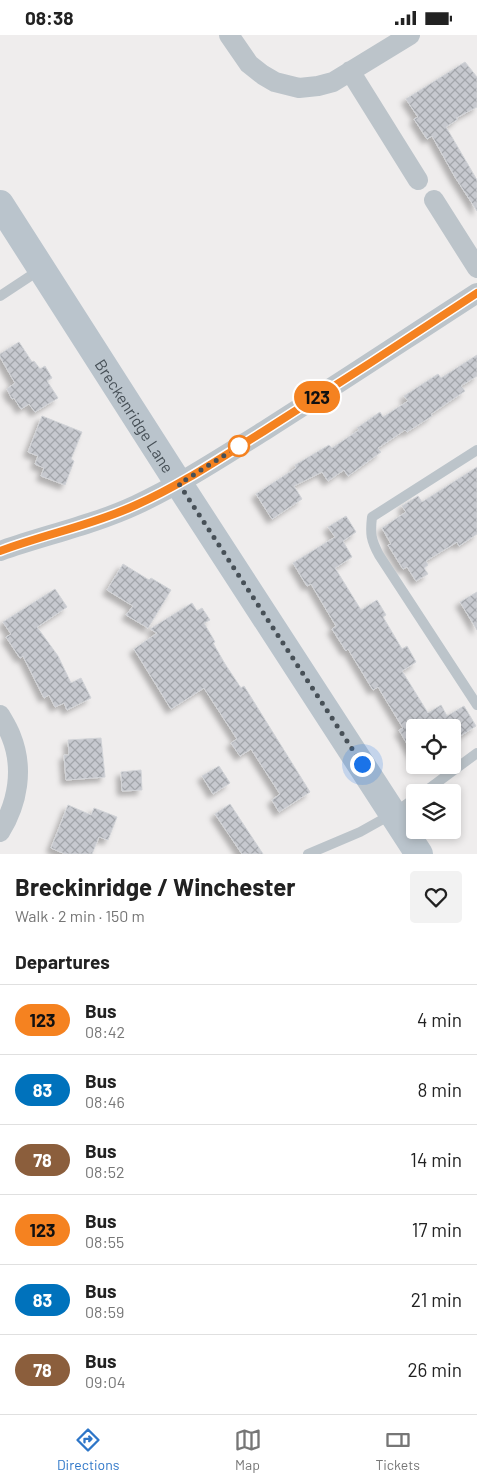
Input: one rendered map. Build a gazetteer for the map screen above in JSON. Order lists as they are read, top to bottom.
{
  "streets": {
    "main road": ["Breckenridge Lane"]
  },
  "lines": ["bus line 123"],
  "page": {
    "status": "08:38",
    "on_map": "123",
    "heading": [
      ["Breckinridge / Winchester", "Walk · 2 min · 150 m"],
      "Departures"
    ],
    "list": [
      {
        "mark": "123",
        "name": "Bus",
        "note": "08:42",
        "value": "4 min"
      },
      {
        "mark": "83",
        "name": "Bus",
        "note": "08:46",
        "value": "8 min"
      },
      {
        "mark": "78",
        "name": "Bus",
        "note": "08:52",
        "value": "14 min"
      },
      {
        "mark": "123",
        "name": "Bus",
        "note": "08:55",
        "value": "17 min"
      },
      {
        "mark": "83",
        "name": "Bus",
        "note": "08:59",
        "value": "21 min"
      },
      {
        "mark": "78",
        "name": "Bus",
        "note": "09:04",
        "value": "26 min"
      }
    ],
    "tabs": ["Directions", "Map", "Tickets"]
  }
}
